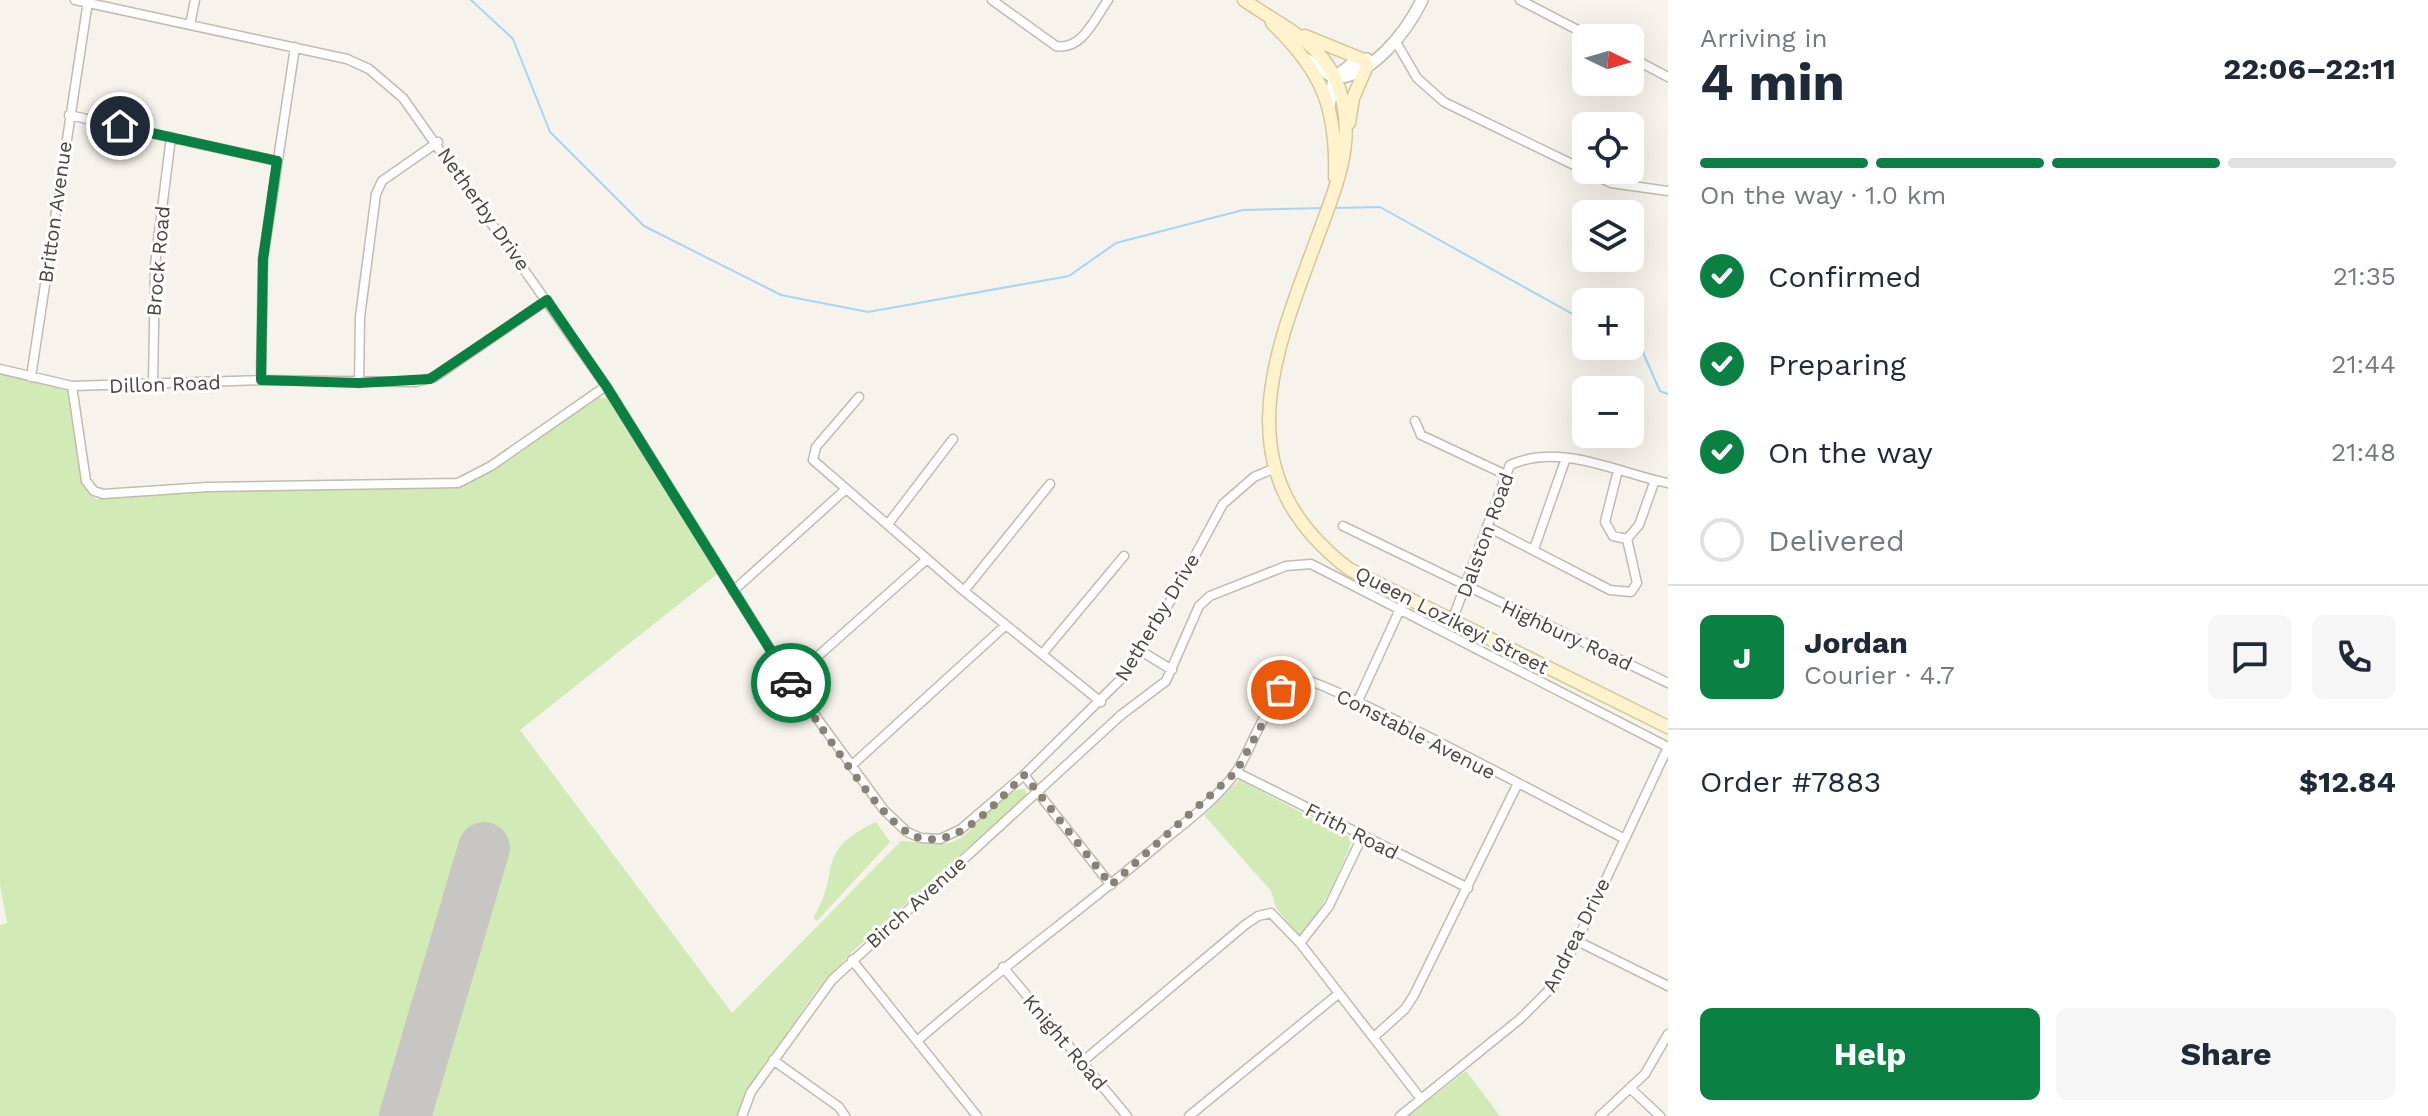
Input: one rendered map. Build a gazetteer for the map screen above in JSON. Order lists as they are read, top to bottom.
{
  "streets": {
    "main road": ["Queen Lozikeyi Street"],
    "street": [
      "Netherby Drive",
      "Britton Avenue",
      "Brock Road",
      "Dillon Road",
      "Dalston Road",
      "Highbury Road",
      "Constable Avenue",
      "Frith Road",
      "Birch Avenue",
      "Andrea Drive",
      "Knight Road"
    ]
  },
  "crossings": [
    ["Netherby Drive", "Britton Avenue"],
    ["Netherby Drive", "Dillon Road"],
    ["Netherby Drive", "Queen Lozikeyi Street"],
    ["Britton Avenue", "Dillon Road"],
    ["Brock Road", "Dillon Road"],
    ["Dalston Road", "Queen Lozikeyi Street"],
    ["Dalston Road", "Highbury Road"],
    ["Constable Avenue", "Frith Road"],
    ["Constable Avenue", "Andrea Drive"],
    ["Constable Avenue", "Knight Road"]
  ],
  "north": "right",
  "page": {
    "heading": ["4 min", "Arriving in", "22:06–22:11"],
    "panel": [
      "Jordan",
      "Courier · 4.7",
      "Order #7883",
      "$12.84"
    ],
    "map_buttons": ["+", "−"],
    "bar": "On the way · 1.0 km",
    "list": [
      ["Confirmed", "21:35"],
      ["Preparing", "21:44"],
      ["On the way", "21:48"],
      "Delivered"
    ],
    "round": "J",
    "buttons": ["Help", "Share"]
  }
}
